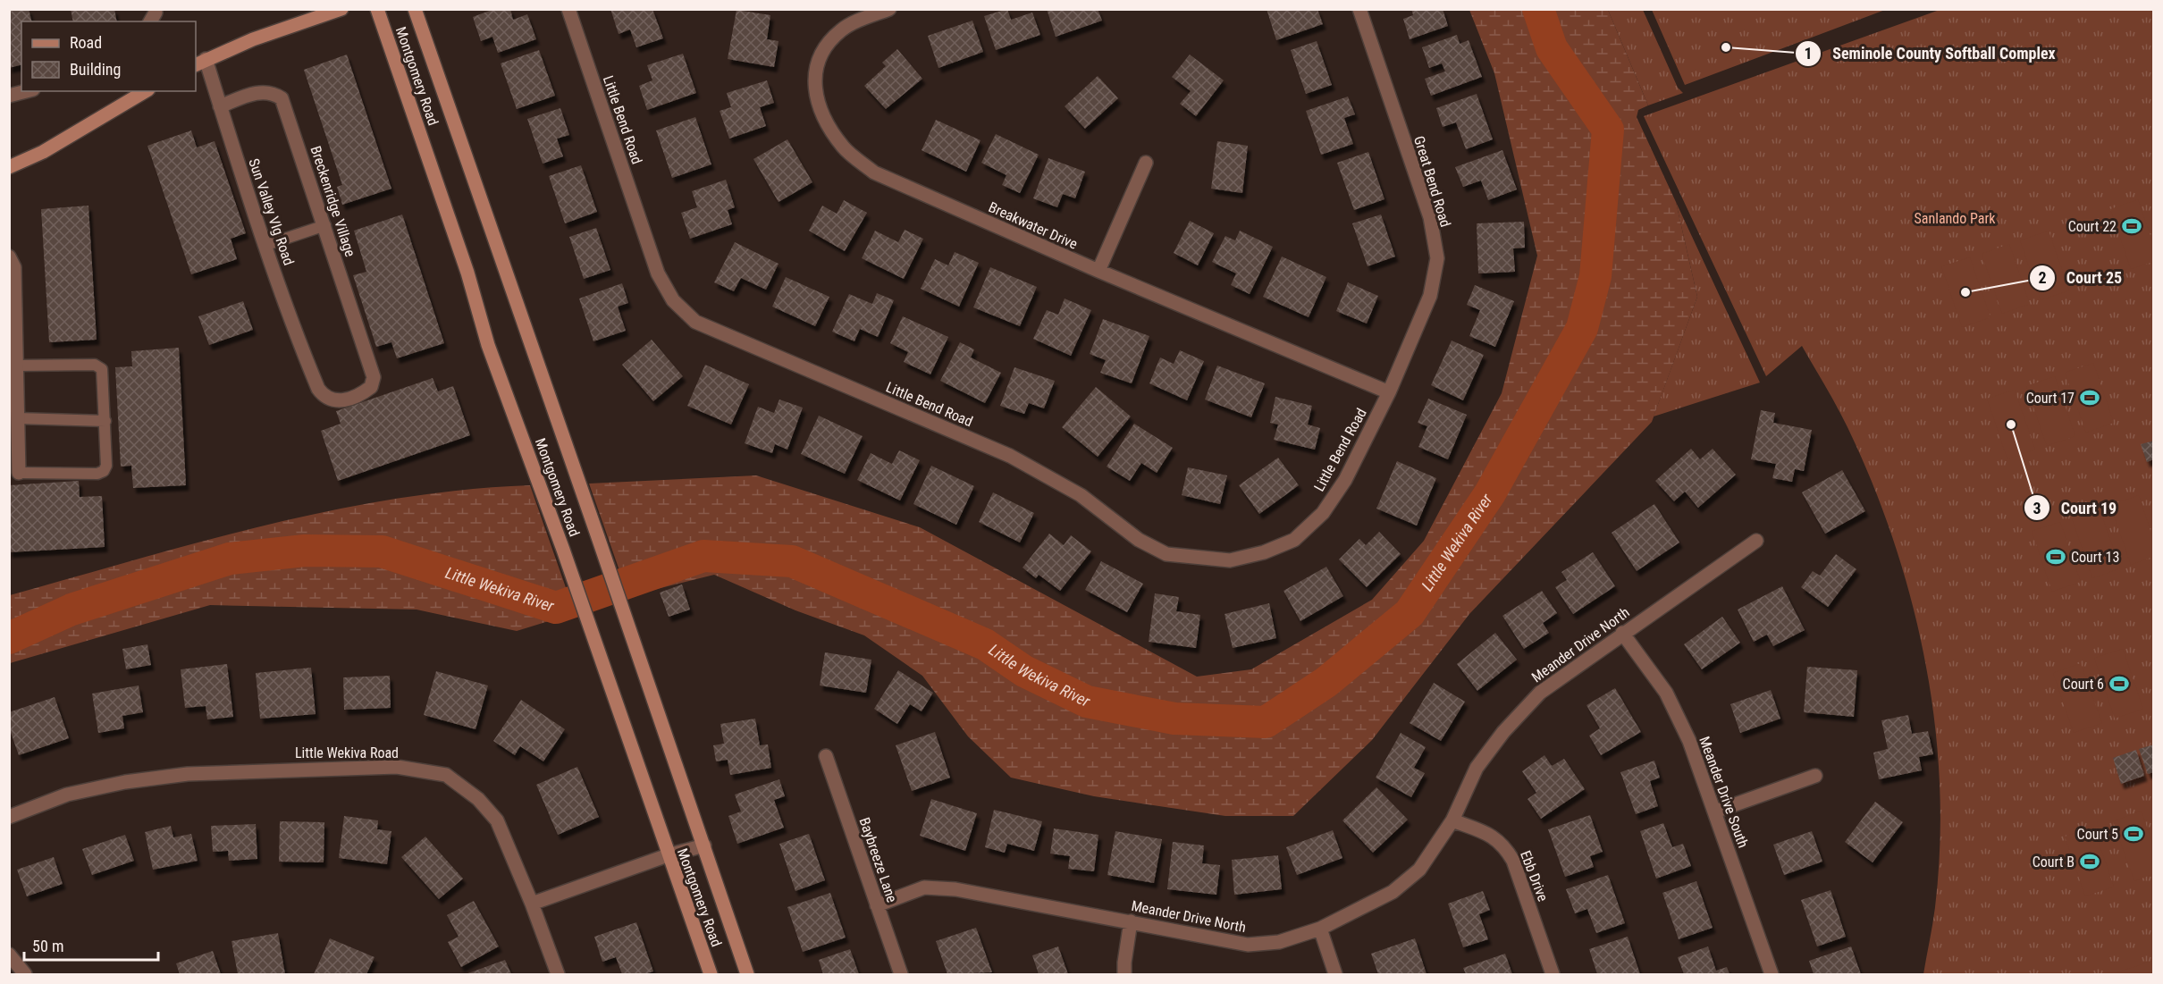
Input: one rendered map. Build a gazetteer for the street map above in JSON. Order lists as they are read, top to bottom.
{
  "streets": {
    "main road": ["Montgomery Road"],
    "street": [
      "Little Bend Road",
      "Great Bend Road",
      "Breckenridge Village",
      "Sun Valley Vlg Road",
      "Breakwater Drive",
      "Meander Drive North",
      "Little Wekiva Road",
      "Meander Drive South",
      "Baybreeze Lane",
      "Ebb Drive"
    ]
  },
  "crossings": [
    ["Little Bend Road", "Great Bend Road"],
    ["Little Bend Road", "Breakwater Drive"],
    ["Great Bend Road", "Breakwater Drive"],
    ["Breckenridge Village", "Sun Valley Vlg Road"],
    ["Meander Drive North", "Meander Drive South"],
    ["Meander Drive North", "Baybreeze Lane"],
    ["Meander Drive North", "Ebb Drive"]
  ],
  "water": ["Little Wekiva River"],
  "parks": ["Sanlando Park"],
  "places": {
    "other": ["Seminole County Softball Complex", "Court 25", "Court 19"],
    "sports": [
      "Court 22",
      "Court 17",
      "Court 13",
      "Court 6",
      "Court 5",
      "Court B"
    ]
  },
  "legend": ["Road", "Building"],
  "scale_bar": "50 m"
}
